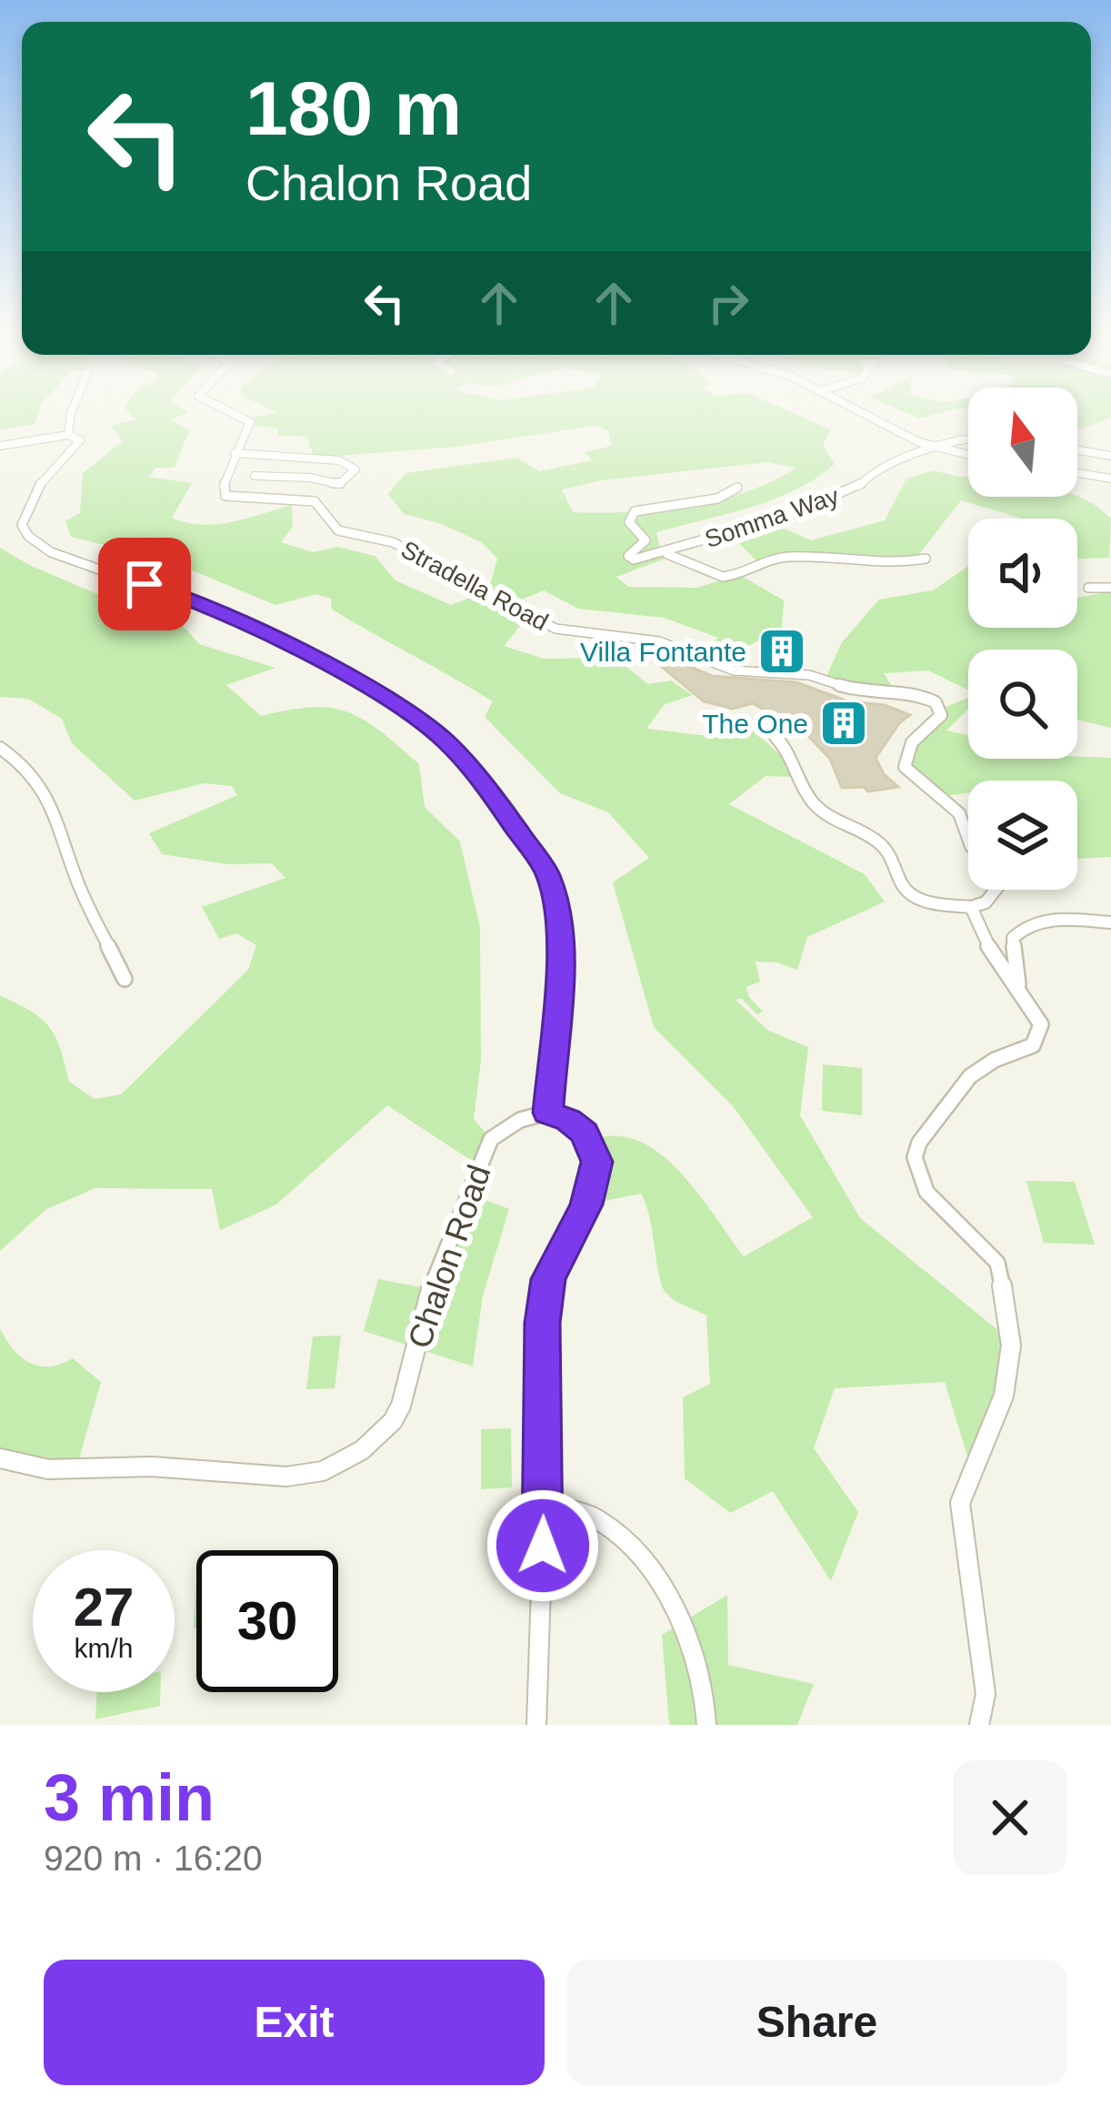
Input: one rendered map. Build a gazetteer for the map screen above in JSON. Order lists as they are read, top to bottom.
{
  "streets": {
    "street": ["Somma Way", "Stradella Road", "Chalon Road"]
  },
  "places": {
    "building": ["Villa Fontante", "The One"]
  },
  "north": "top",
  "page": {
    "turn": ["180 m", "Chalon Road"],
    "speed": "27 km/h",
    "limit": "30",
    "heading": ["3 min", "920 m · 16:20"],
    "buttons": ["Exit", "Share"]
  }
}
